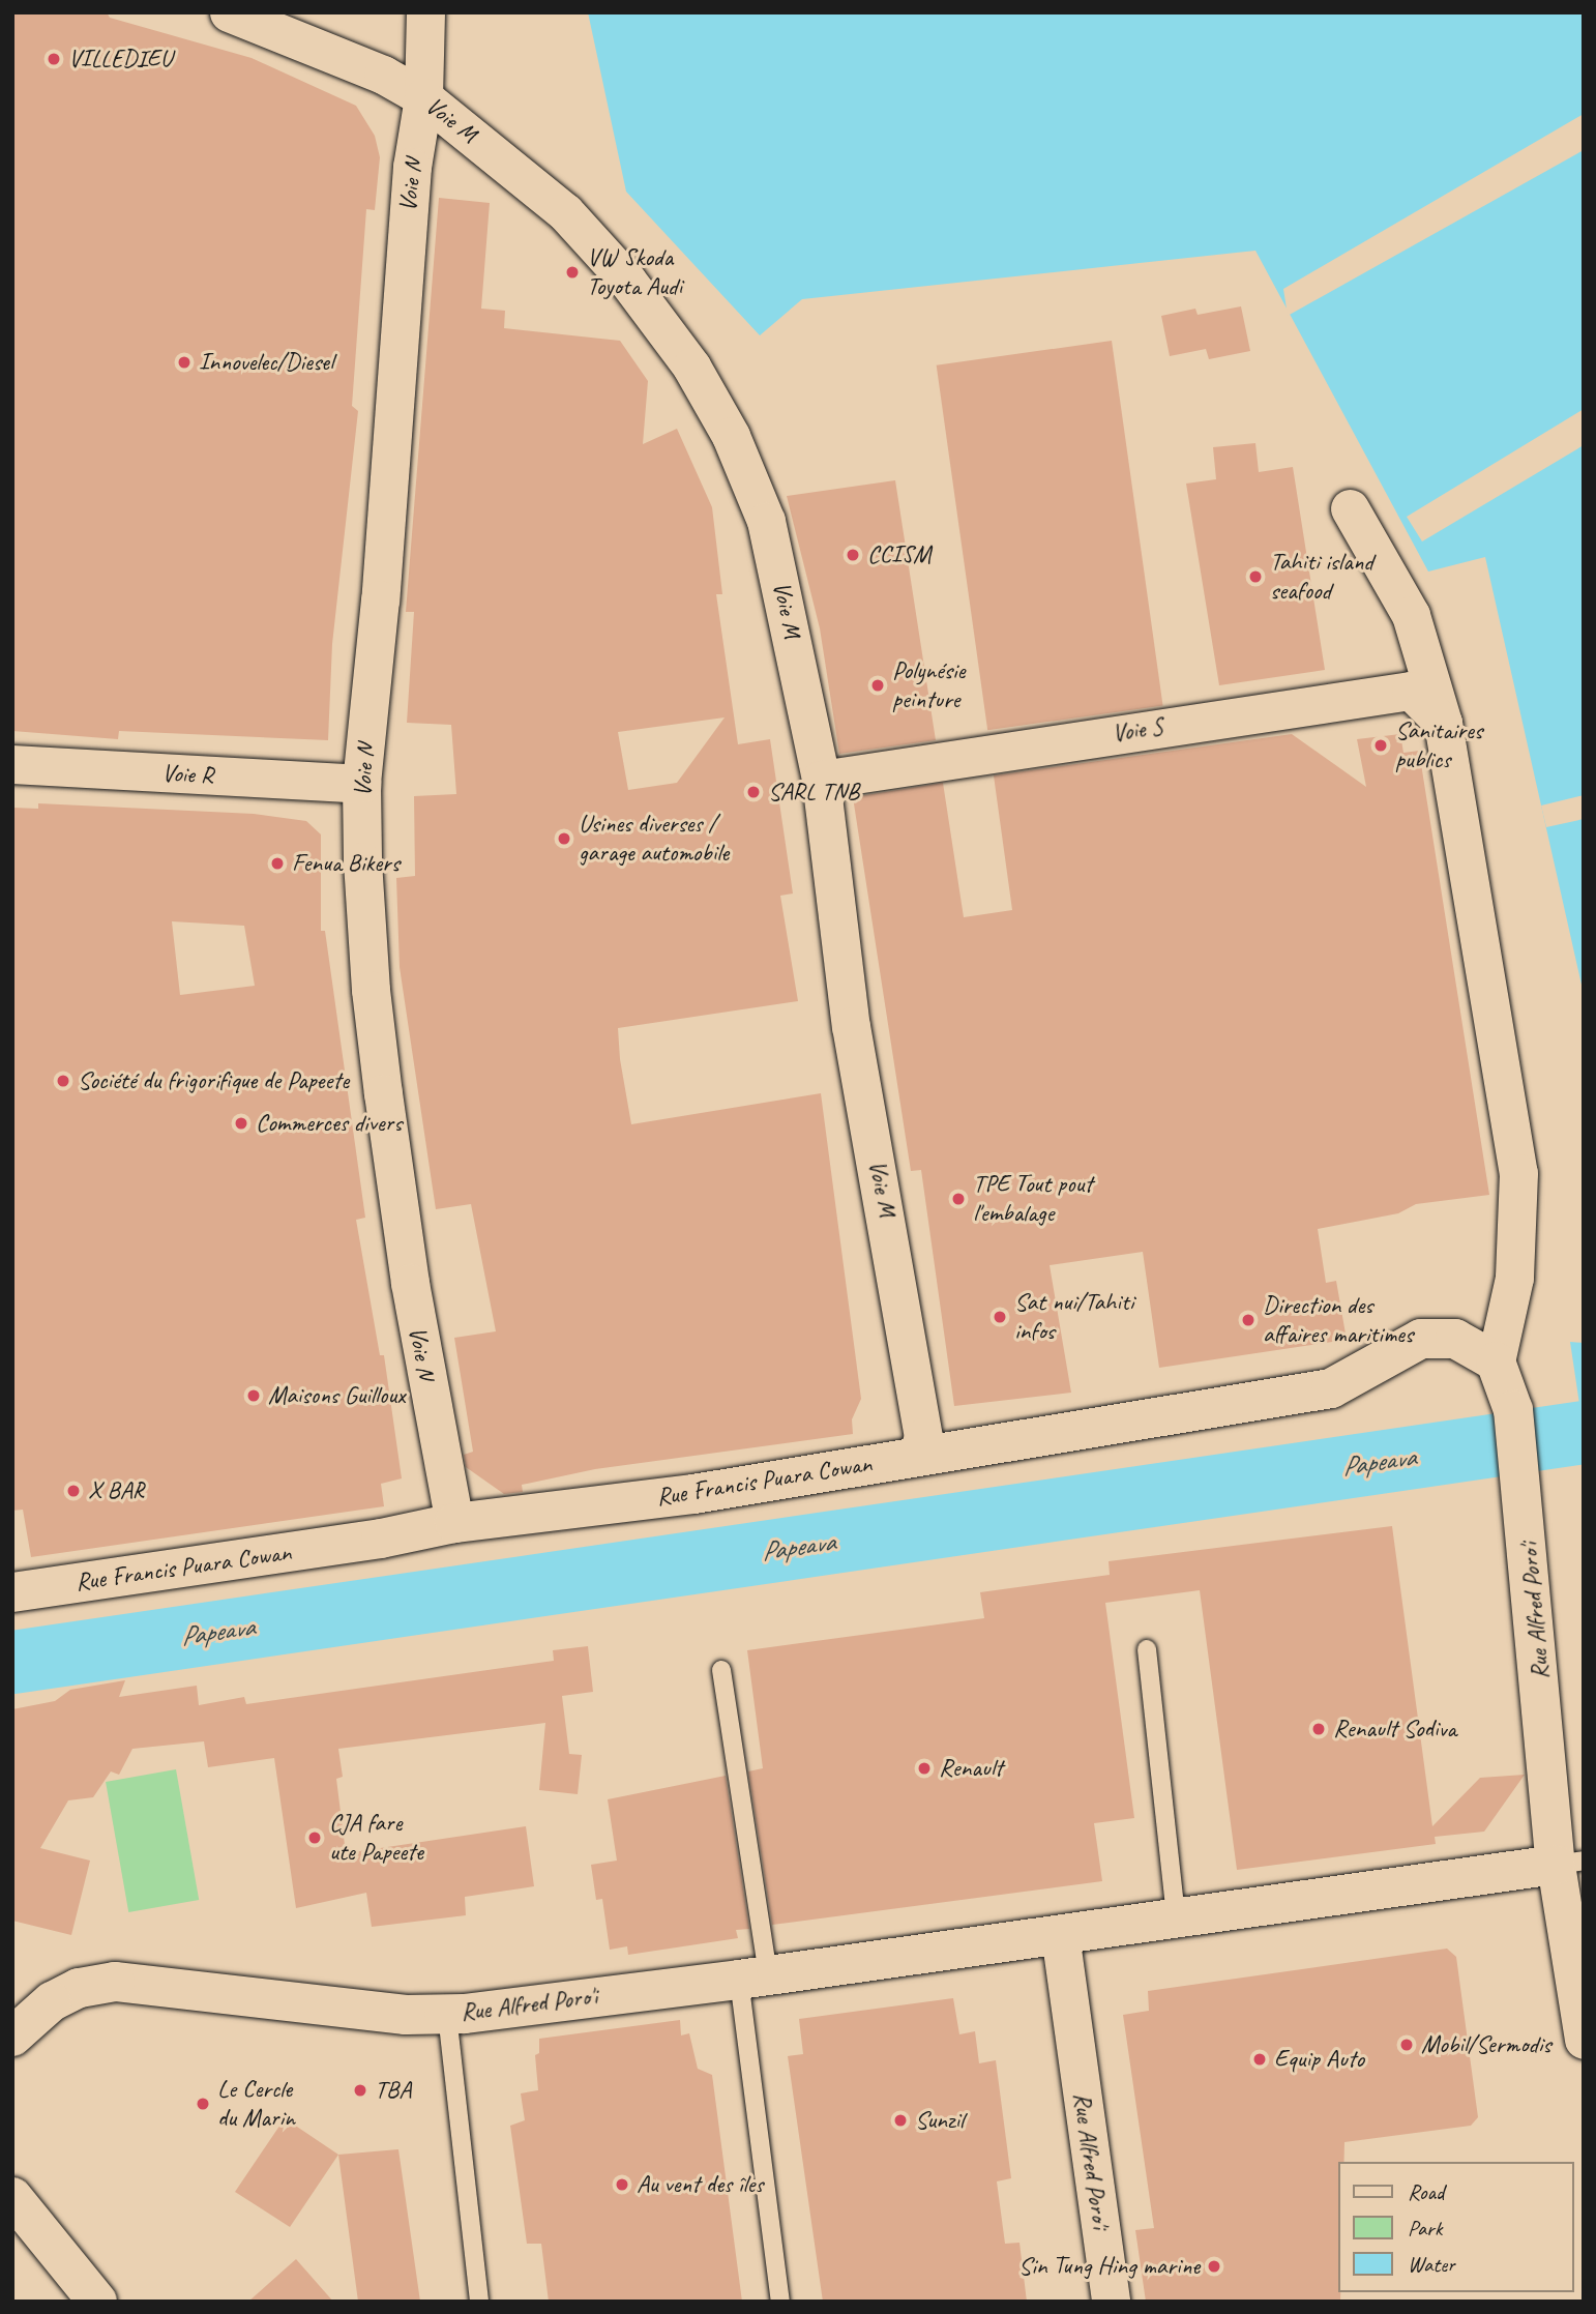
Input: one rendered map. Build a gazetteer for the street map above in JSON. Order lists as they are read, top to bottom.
{
  "streets": {
    "main road": ["Rue Francis Puara Cowan", "Rue Alfred Poro'i"],
    "street": [
      "Voie M",
      "Voie N",
      "Voie S",
      "Voie R"
    ]
  },
  "crossings": [
    ["Voie M", "Voie N"],
    ["Voie M", "Voie S"],
    ["Voie M", "Rue Francis Puara Cowan"],
    ["Voie N", "Voie R"],
    ["Voie N", "Rue Francis Puara Cowan"],
    ["Rue Francis Puara Cowan", "Rue Alfred Poro'i"]
  ],
  "water": ["Papeava"],
  "places": [
    "VILLEDIEU",
    "VW Skoda Toyota Audi",
    "Innovelec/Diesel",
    "CCISM",
    "Tahiti island seafood",
    "Polynésie peinture",
    "Sanitaires publics",
    "SARL TNB",
    "Usines diverses / garage automobile",
    "Fenua Bikers",
    "Société du frigorifique de Papeete",
    "Commerces divers",
    "TPE Tout pout l'embalage",
    "Sat nui/Tahiti infos",
    "Direction des affaires maritimes",
    "Maisons Guilloux",
    "X BAR",
    "Renault Sodiva",
    "Renault",
    "CJA fare ute Papeete",
    "Mobil/Sermodis",
    "Equip Auto",
    "TBA",
    "Le Cercle du Marin",
    "Sunzil",
    "Au vent des îles",
    "Sin Tung Hing marine"
  ],
  "legend": ["Road", "Park", "Water"]
}
